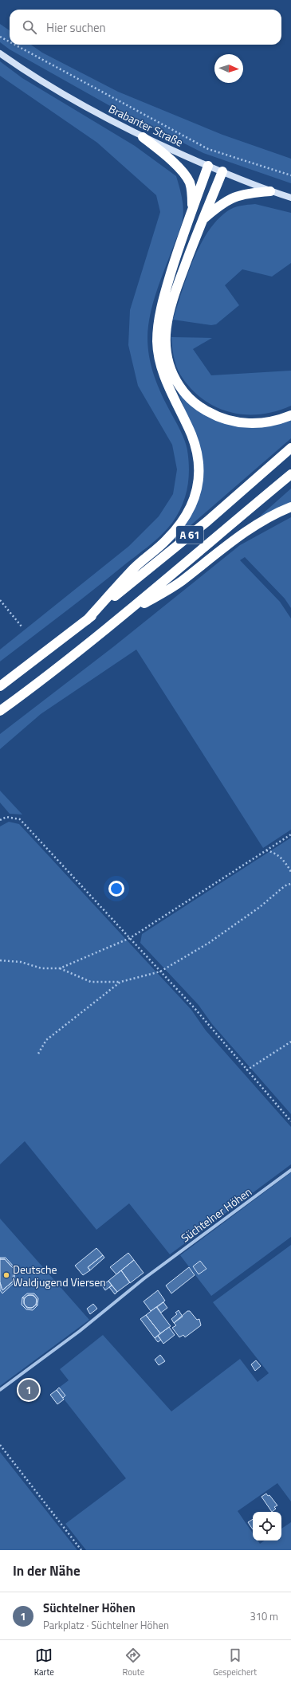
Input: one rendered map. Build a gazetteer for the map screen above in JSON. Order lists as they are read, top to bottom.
{
  "streets": {
    "highway": ["A 61"],
    "main road": ["Brabanter Straße"],
    "street": ["Süchtelner Höhen"]
  },
  "places": ["Deutsche Waldjugend Viersen"],
  "north": "right",
  "page": {
    "search": "Hier suchen",
    "pins": "1",
    "heading": "In der Nähe",
    "list": [
      {
        "mark": "1",
        "name": "Süchtelner Höhen",
        "note": "Parkplatz · Süchtelner Höhen",
        "value": "310 m"
      }
    ],
    "nav": ["Karte", "Route", "Gespeichert"]
  }
}
